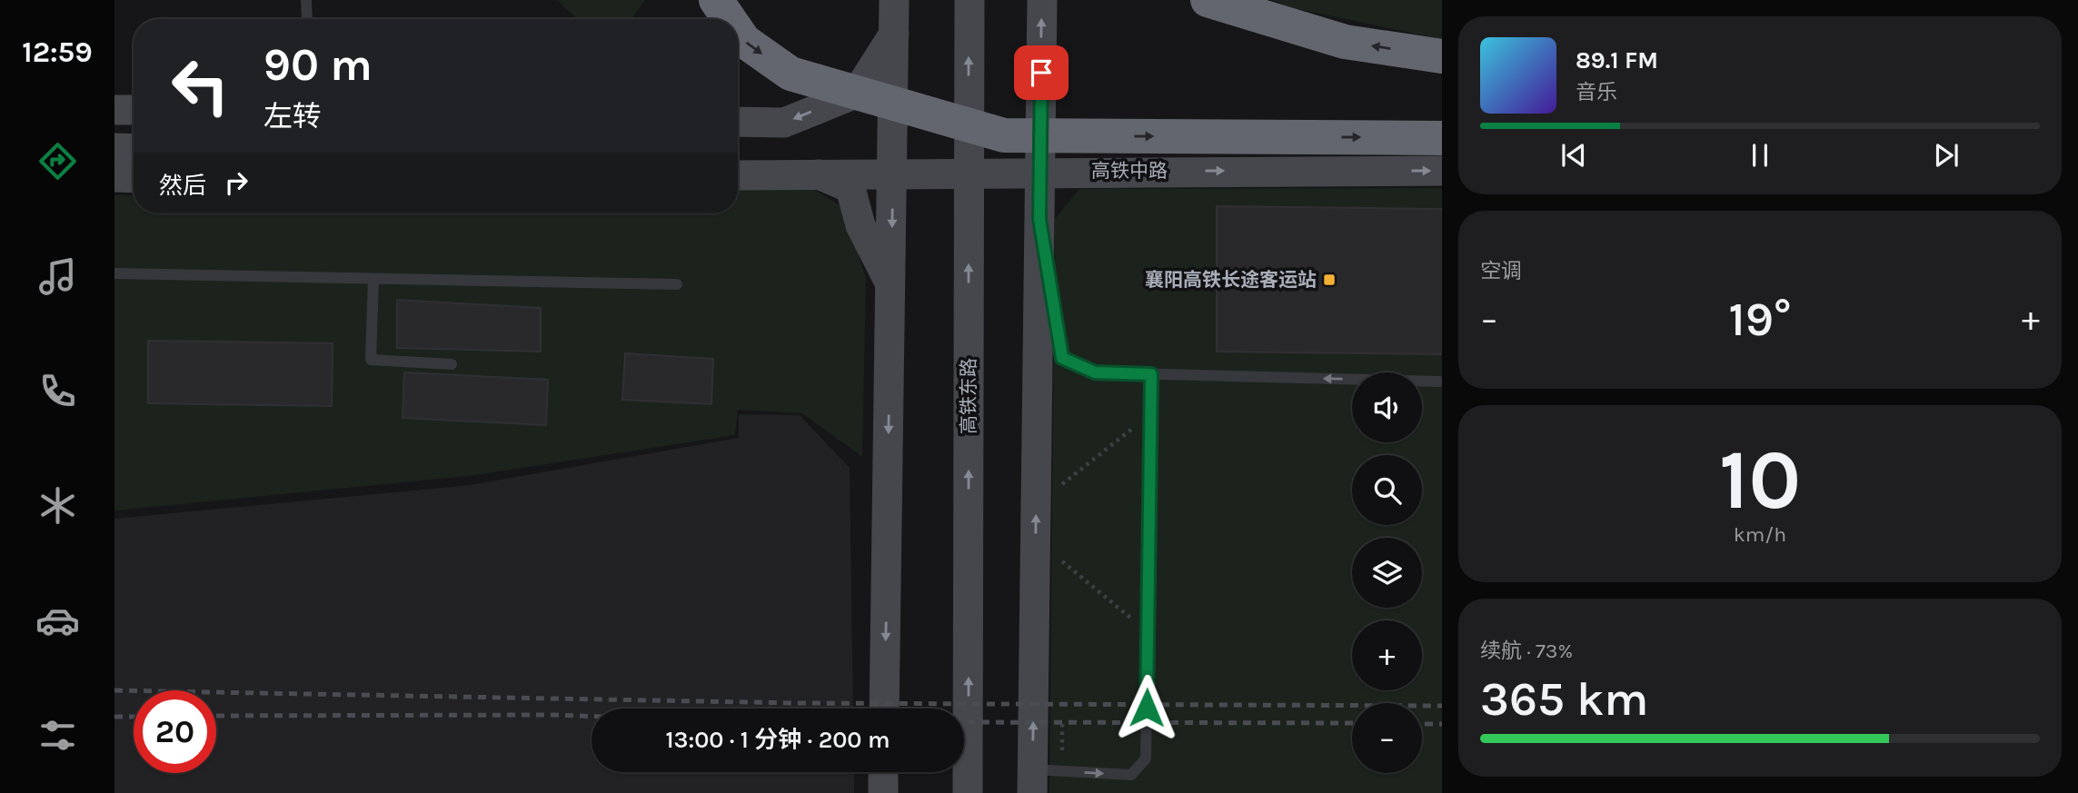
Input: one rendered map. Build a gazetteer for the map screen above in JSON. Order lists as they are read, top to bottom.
{
  "streets": {
    "highway": ["高铁中路"],
    "street": ["高铁东路"]
  },
  "one_way": ["高铁中路"],
  "places": {
    "transit": ["襄阳高铁长途客运站"]
  },
  "page": {
    "tabs": "12:59",
    "turn": ["90 m", "左转"],
    "song": ["89.1 FM", "音乐"],
    "then": "然后",
    "tile": [
      "空调",
      ["10", "km/h"],
      ["续航 · 73%", "365 km"]
    ],
    "heat": ["−", "19°", "+"],
    "map_buttons": ["+", "−"],
    "limit": "20",
    "trip": "13:00 · 1 分钟 · 200 m"
  }
}
